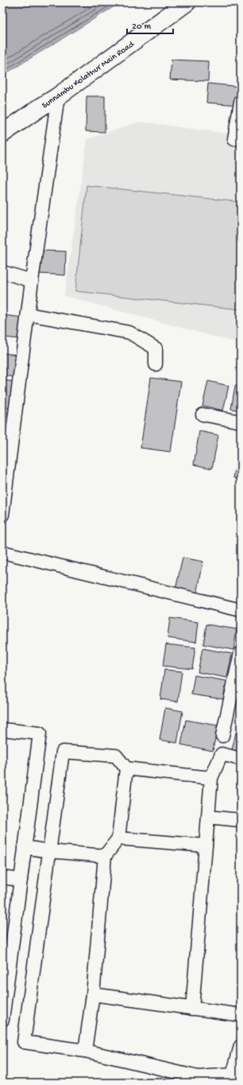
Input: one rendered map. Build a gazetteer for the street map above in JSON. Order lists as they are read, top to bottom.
{
  "streets": {
    "street": ["Sunnambu Kolathur Main Road"]
  },
  "scale_bar": "20 m"
}
